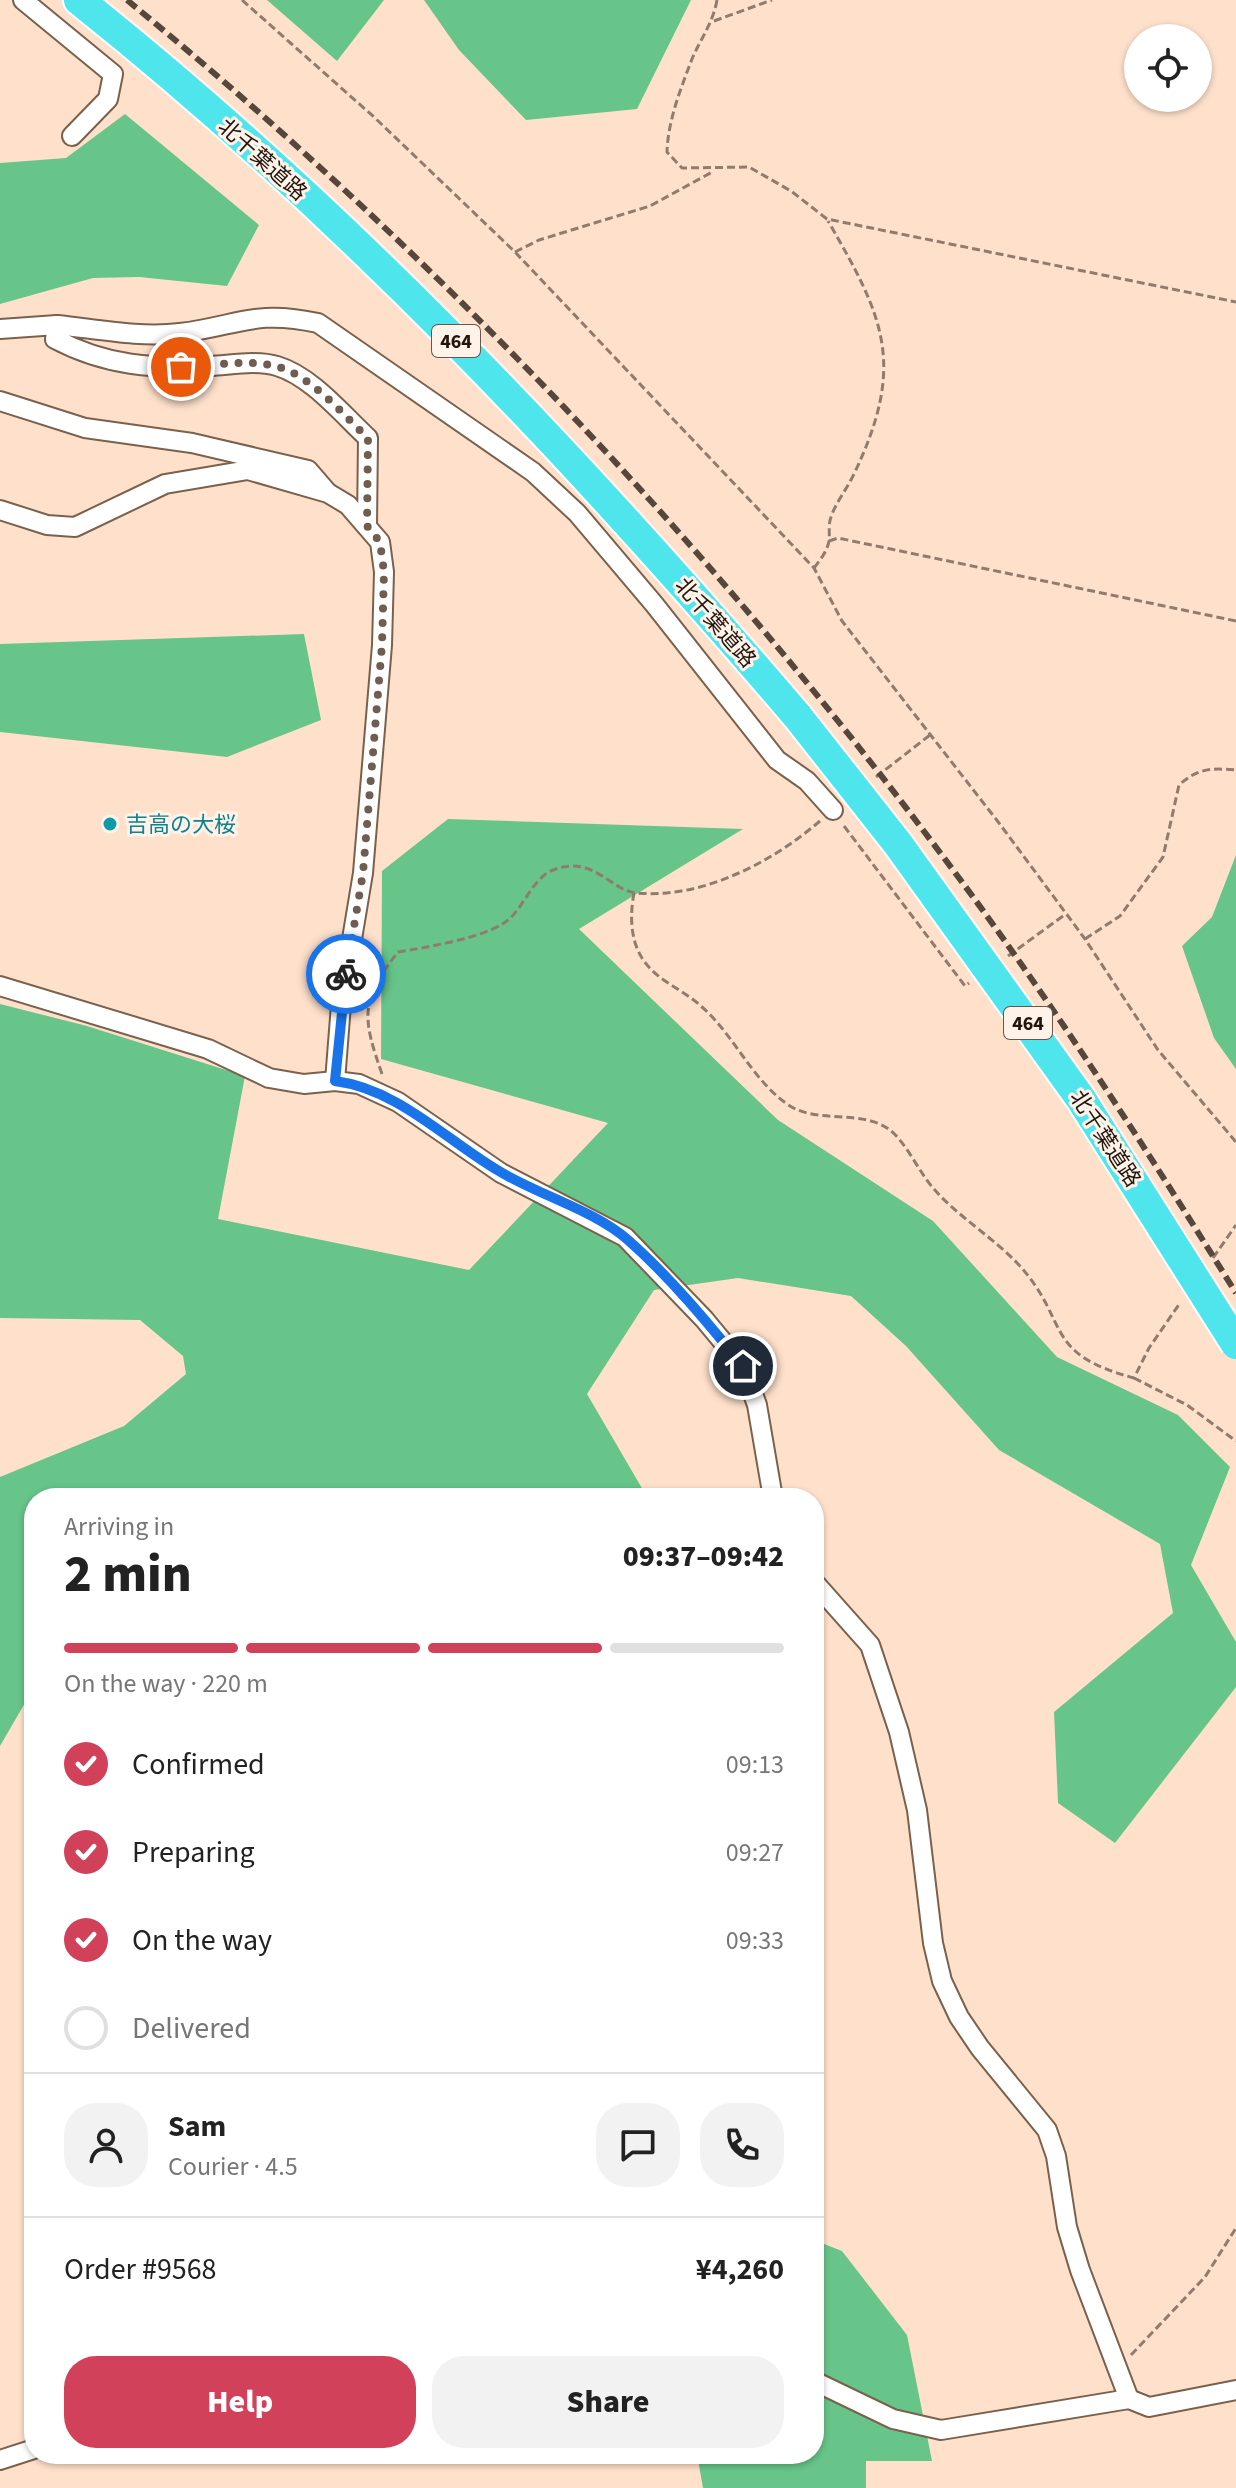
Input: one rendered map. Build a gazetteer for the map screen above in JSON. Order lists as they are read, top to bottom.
{
  "streets": {
    "highway": ["北千葉道路", "464"]
  },
  "places": ["吉高の大桜"],
  "page": {
    "heading": ["2 min", "Arriving in", "09:37–09:42"],
    "panel": [
      "Sam",
      "Courier · 4.5",
      "Order #9568",
      "¥4,260"
    ],
    "bar": "On the way · 220 m",
    "list": [
      ["Confirmed", "09:13"],
      ["Preparing", "09:27"],
      ["On the way", "09:33"],
      "Delivered"
    ],
    "buttons": ["Help", "Share"]
  }
}
